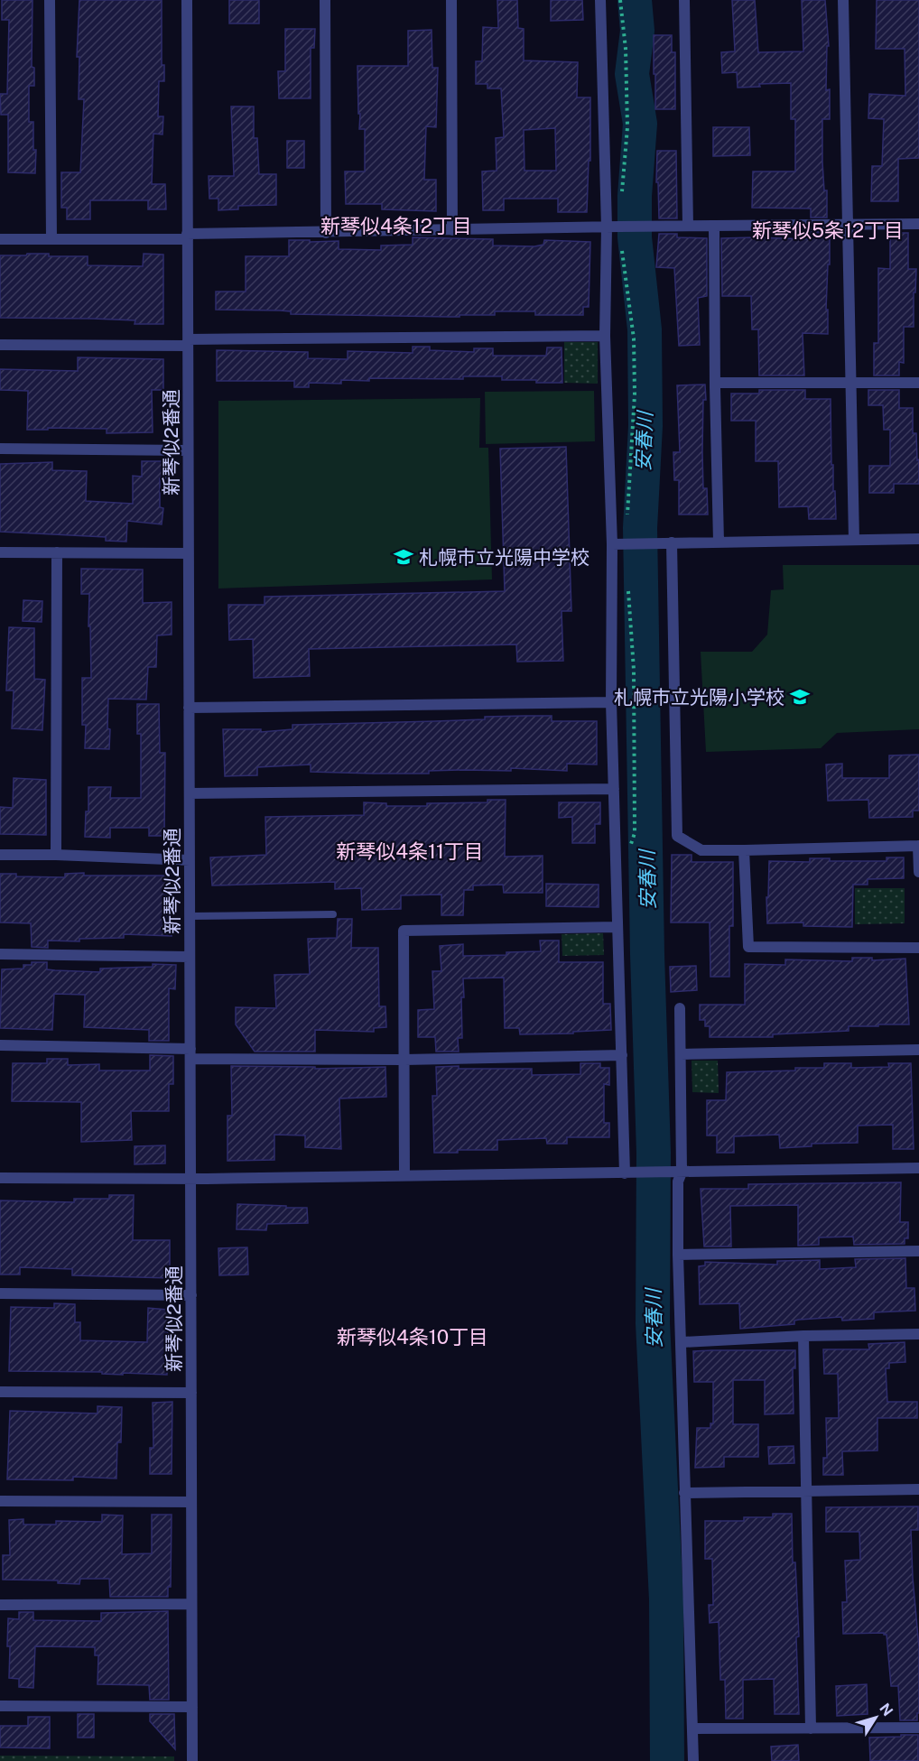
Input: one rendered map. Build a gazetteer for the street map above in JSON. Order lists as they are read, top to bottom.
{
  "streets": {
    "street": ["新琴似2番通"]
  },
  "districts": [
    "新琴似4条12丁目",
    "新琴似5条12丁目",
    "新琴似4条11丁目",
    "新琴似4条10丁目"
  ],
  "water": ["安春川"],
  "places": {
    "school or university": ["札幌市立光陽中学校", "札幌市立光陽小学校"]
  },
  "north": "top right"
}
